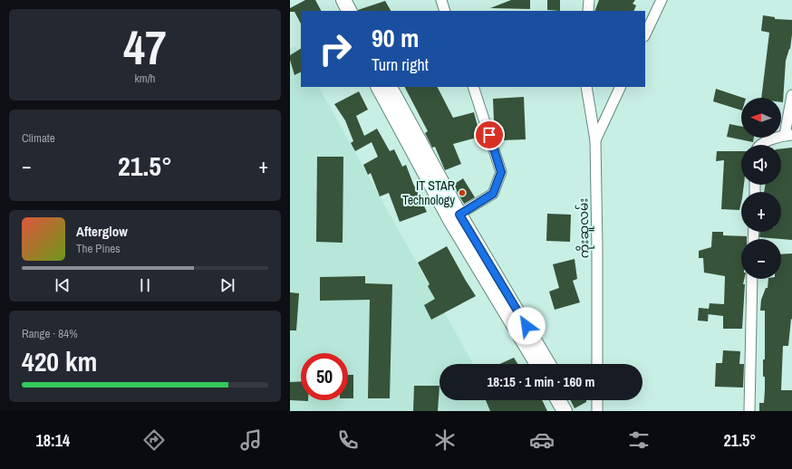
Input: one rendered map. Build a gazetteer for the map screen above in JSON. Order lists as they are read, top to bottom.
{
  "streets": {
    "street": ["ကိုးဆူလမ်း"]
  },
  "places": ["IT STAR Technology"],
  "north": "left",
  "page": {
    "tile": [
      ["47", "km/h"],
      "Climate",
      ["Range · 84%", "420 km"]
    ],
    "turn": ["90 m", "Turn right"],
    "map_buttons": ["+", "−"],
    "heat": ["−", "21.5°", "+"],
    "song": ["Afterglow", "The Pines"],
    "limit": "50",
    "trip": "18:15 · 1 min · 160 m",
    "tabs": ["18:14", "21.5°"]
  }
}
